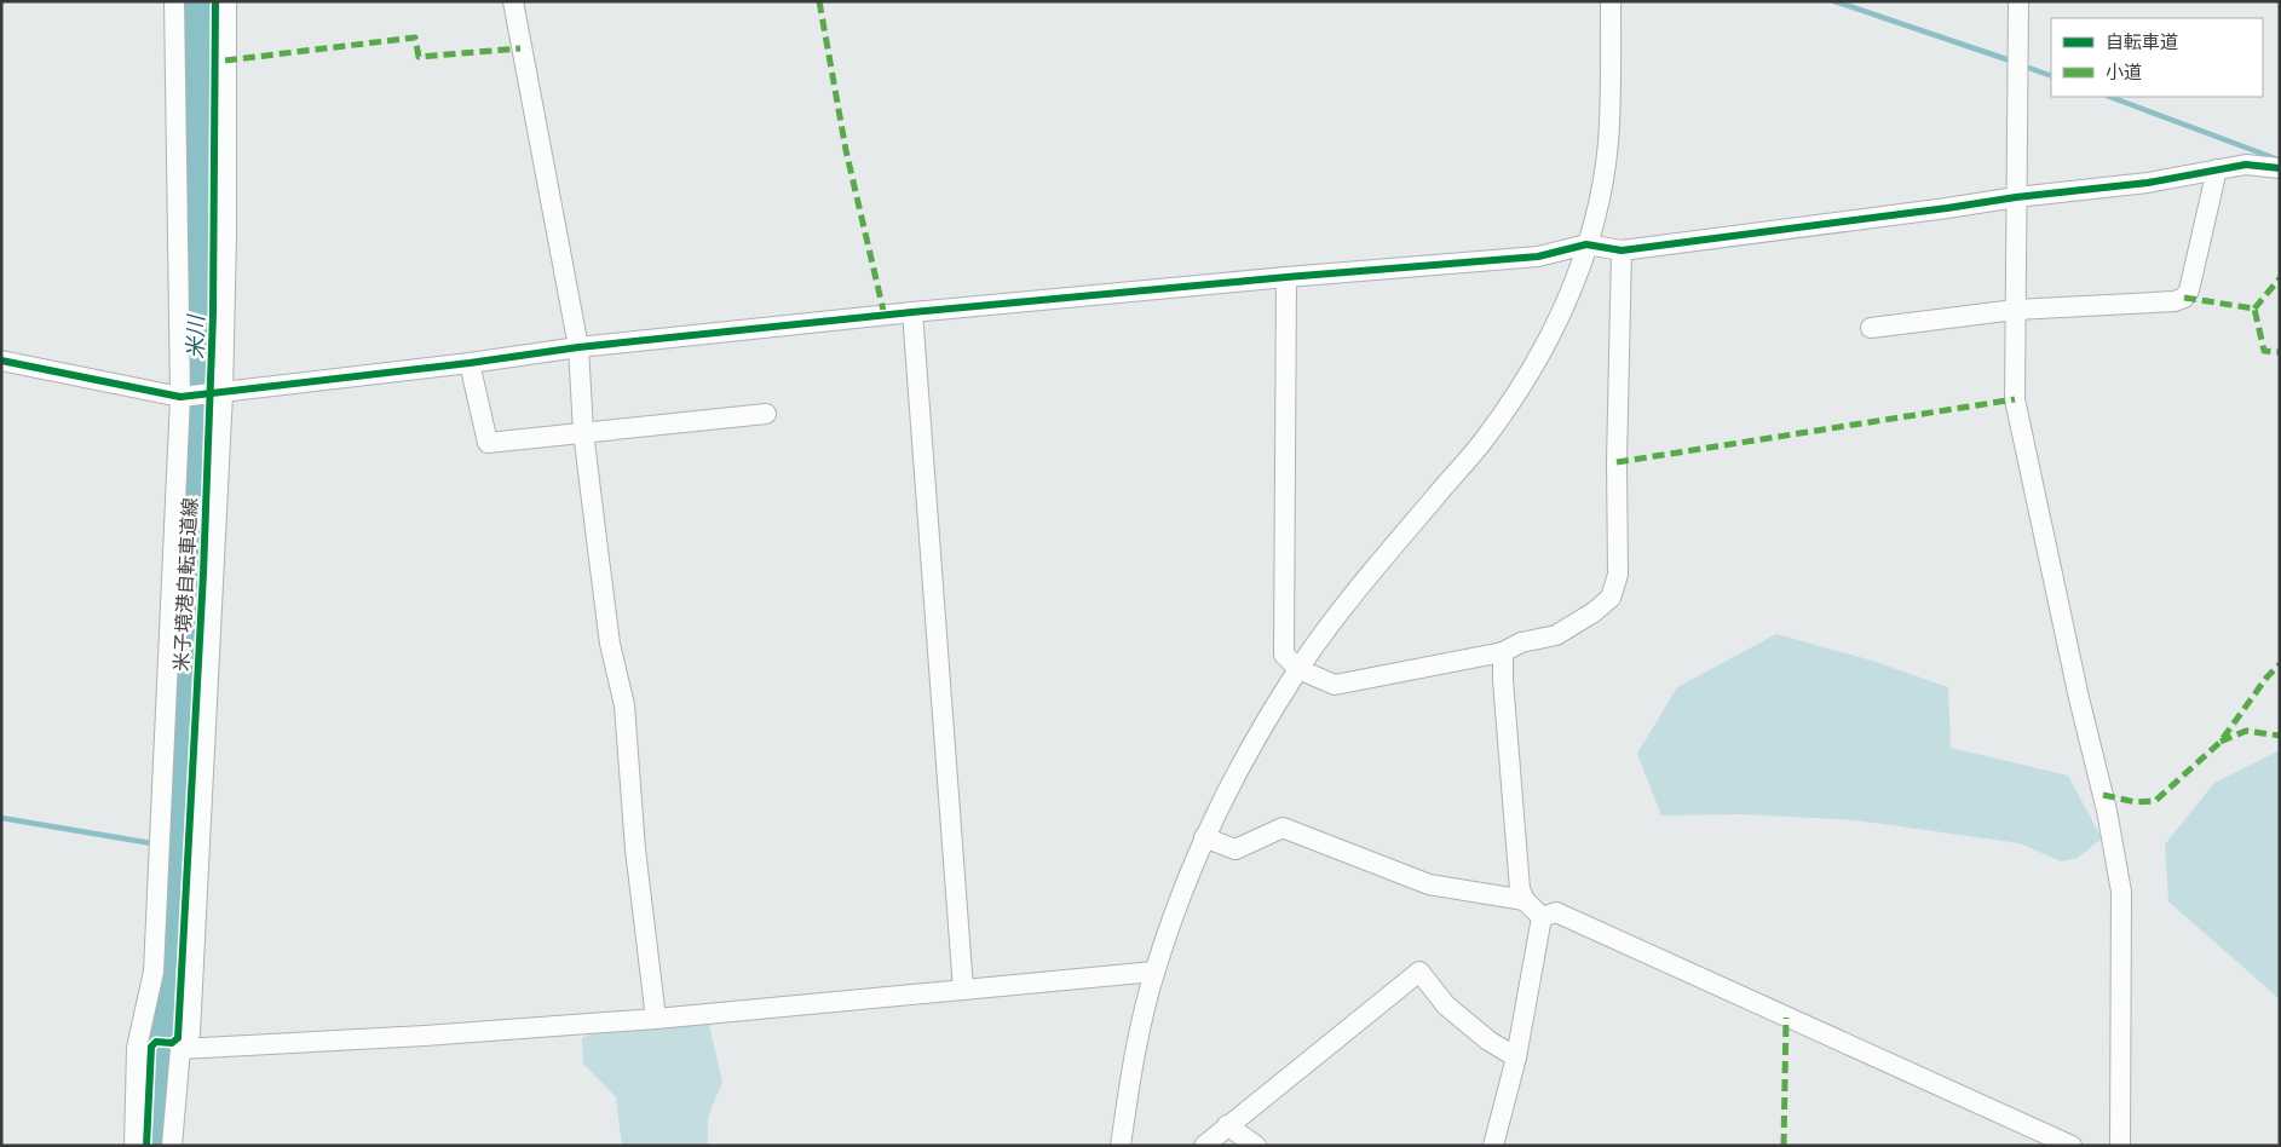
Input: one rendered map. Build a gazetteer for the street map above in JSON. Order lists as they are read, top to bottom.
{
  "streets": {
    "cycle path": ["米子境港自転車道線"]
  },
  "water": ["米川"],
  "legend": ["自転車道", "小道"]
}
